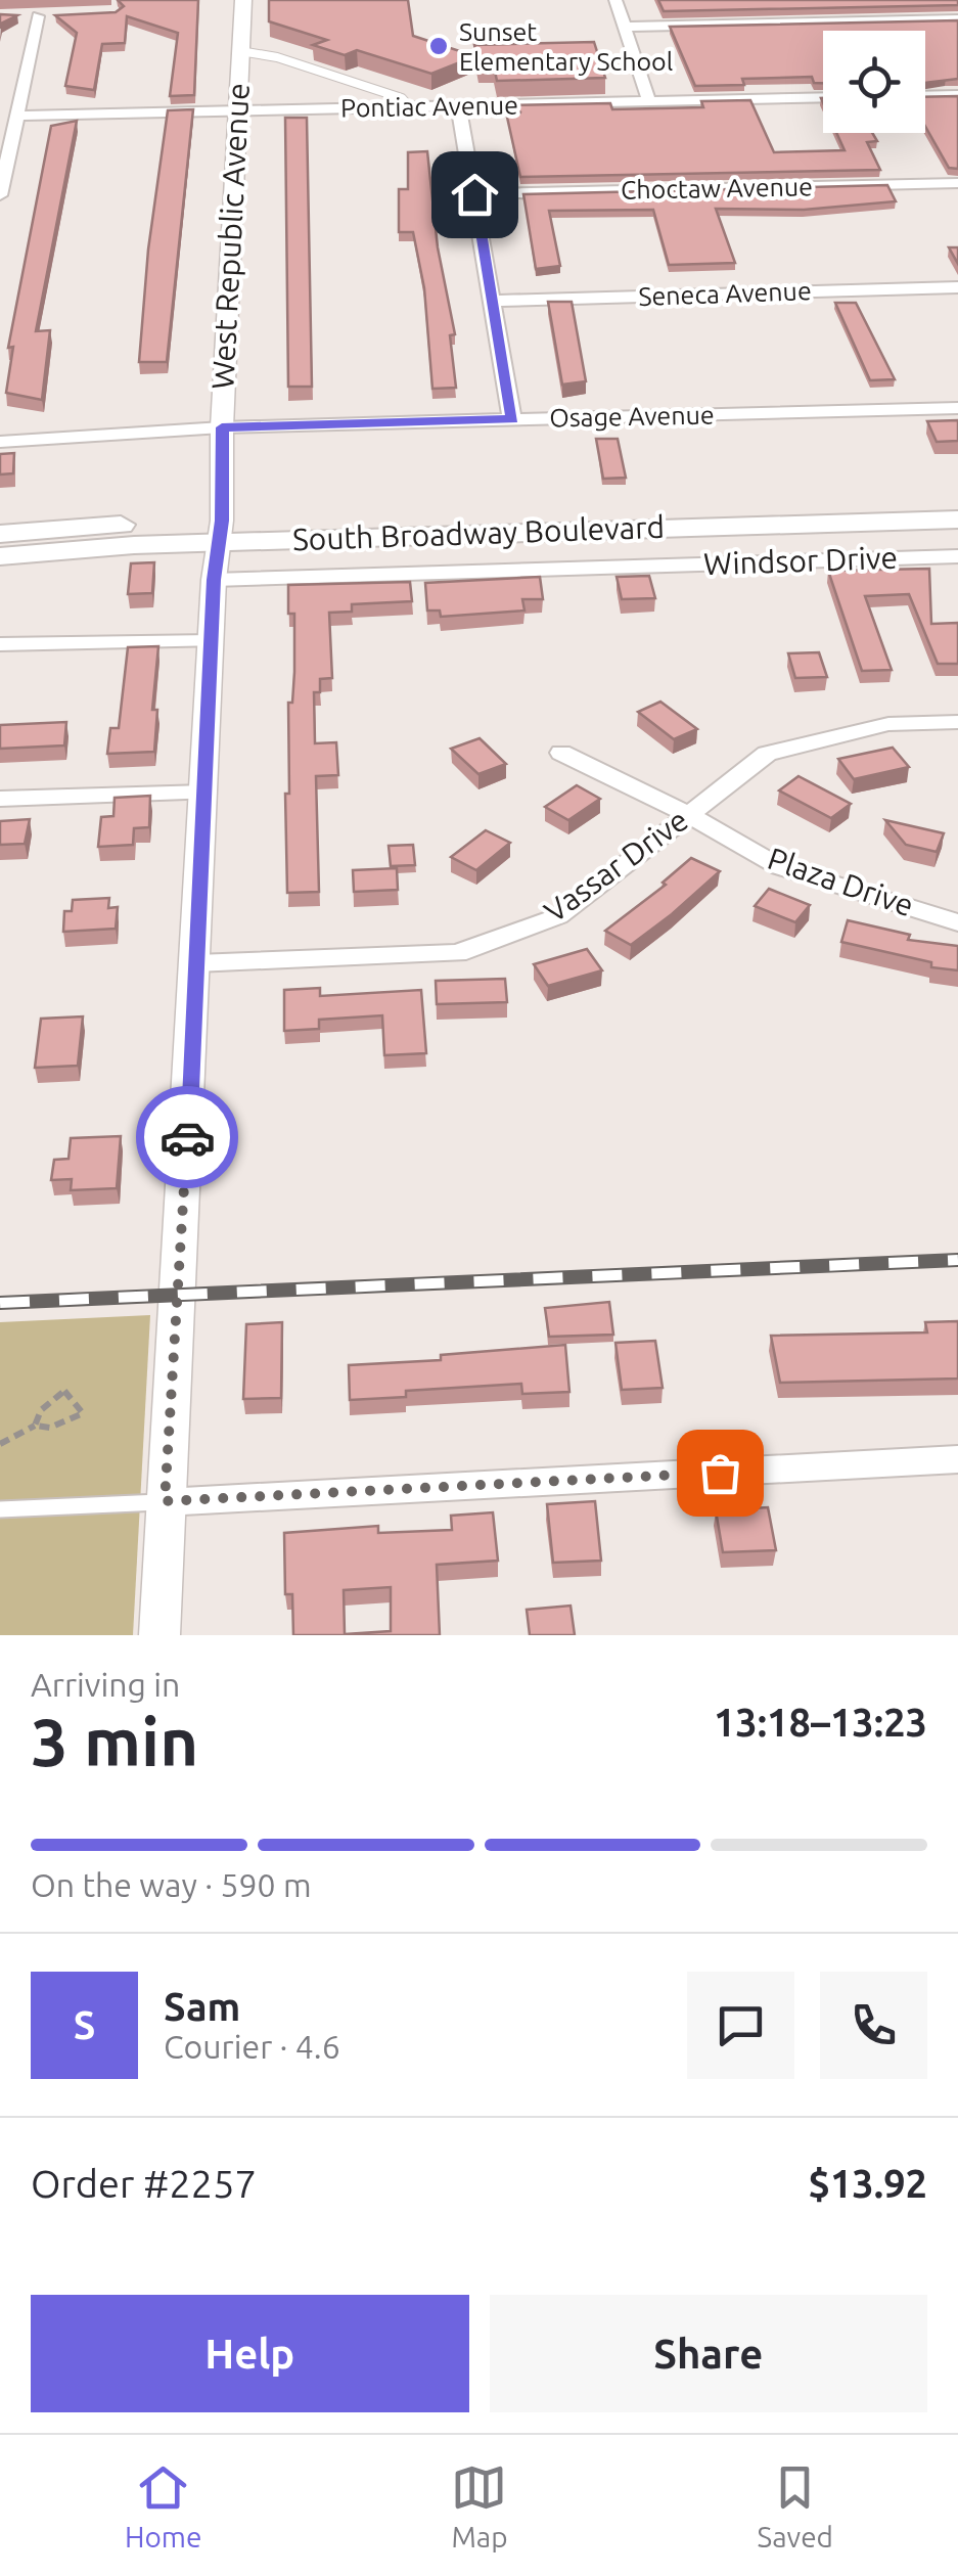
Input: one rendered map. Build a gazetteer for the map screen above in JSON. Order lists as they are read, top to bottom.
{
  "streets": {
    "main road": ["South Broadway Boulevard"],
    "street": [
      "Pontiac Avenue",
      "Choctaw Avenue",
      "West Republic Avenue",
      "Seneca Avenue",
      "Osage Avenue",
      "Windsor Drive",
      "Vassar Drive",
      "Plaza Drive"
    ]
  },
  "crossings": [
    ["Pontiac Avenue", "West Republic Avenue"],
    ["West Republic Avenue", "Osage Avenue"],
    ["West Republic Avenue", "South Broadway Boulevard"],
    ["West Republic Avenue", "Windsor Drive"],
    ["West Republic Avenue", "Vassar Drive"],
    ["Vassar Drive", "Plaza Drive"]
  ],
  "places": ["Sunset Elementary School"],
  "page": {
    "heading": ["3 min", "Arriving in", "13:18–13:23"],
    "panel": [
      "Sam",
      "Courier · 4.6",
      "Order #2257",
      "$13.92"
    ],
    "bar": "On the way · 590 m",
    "round": "S",
    "buttons": ["Help", "Share"],
    "tabs": ["Home", "Map", "Saved"]
  }
}
